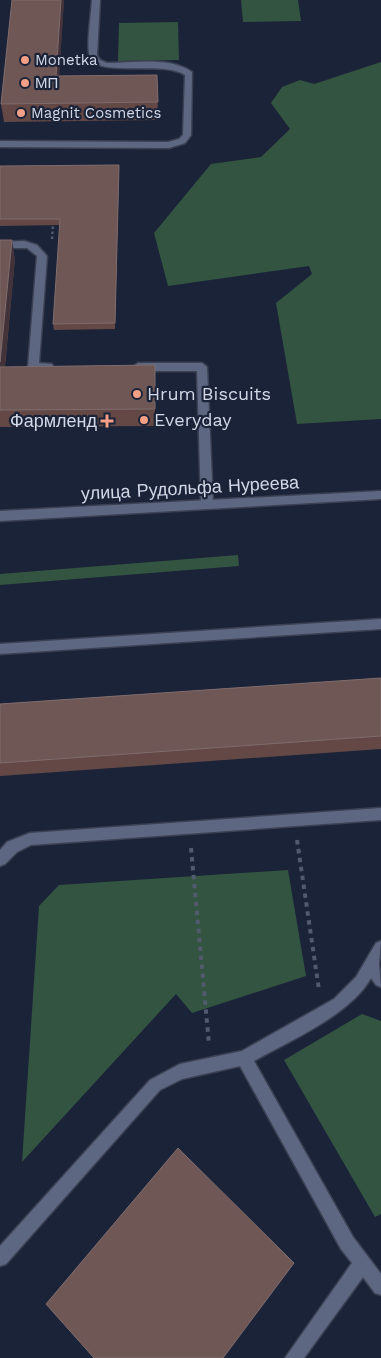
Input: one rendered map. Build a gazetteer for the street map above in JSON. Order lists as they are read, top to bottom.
{
  "streets": {
    "street": ["улица Рудольфа Нуреева"]
  },
  "places": {
    "other": [
      "Monetka",
      "МП",
      "Magnit Cosmetics",
      "Hrum Biscuits",
      "Everyday"
    ],
    "health": ["Фармленд"]
  }
}
